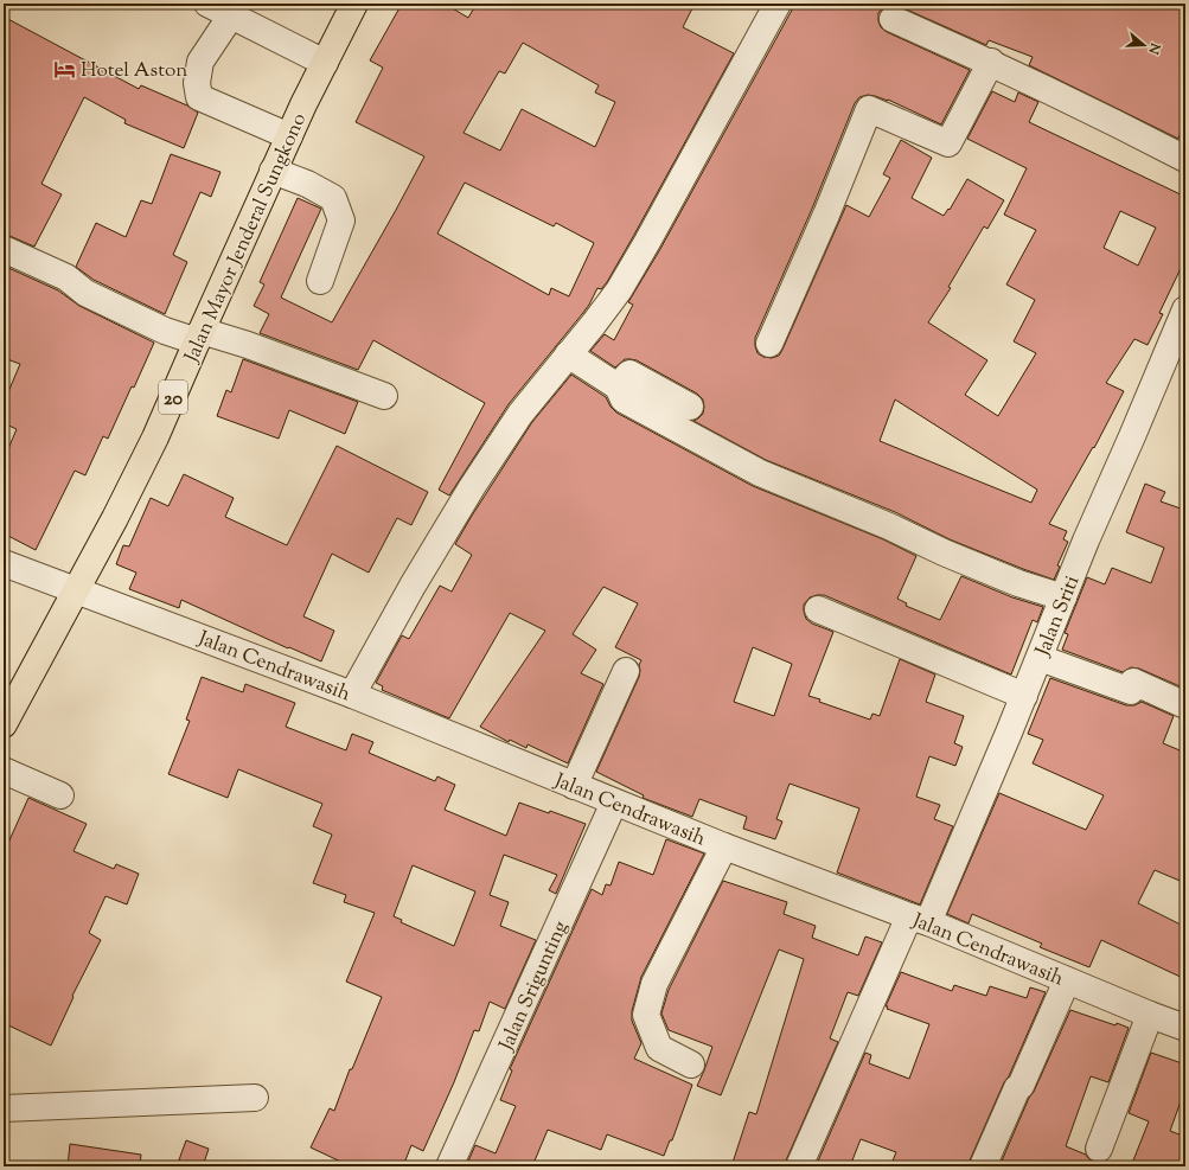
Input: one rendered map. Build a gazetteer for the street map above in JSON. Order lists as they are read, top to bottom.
{
  "streets": {
    "highway": ["Jalan Mayor Jenderal Sungkono", "20"],
    "street": ["Jalan Sriti", "Jalan Cendrawasih", "Jalan Srigunting"]
  },
  "crossings": [
    ["Jalan Mayor Jenderal Sungkono", "Jalan Cendrawasih"],
    ["Jalan Sriti", "Jalan Cendrawasih"],
    ["Jalan Cendrawasih", "Jalan Srigunting"]
  ],
  "places": {
    "hotel": ["Hotel Aston"]
  },
  "north": "right"
}
